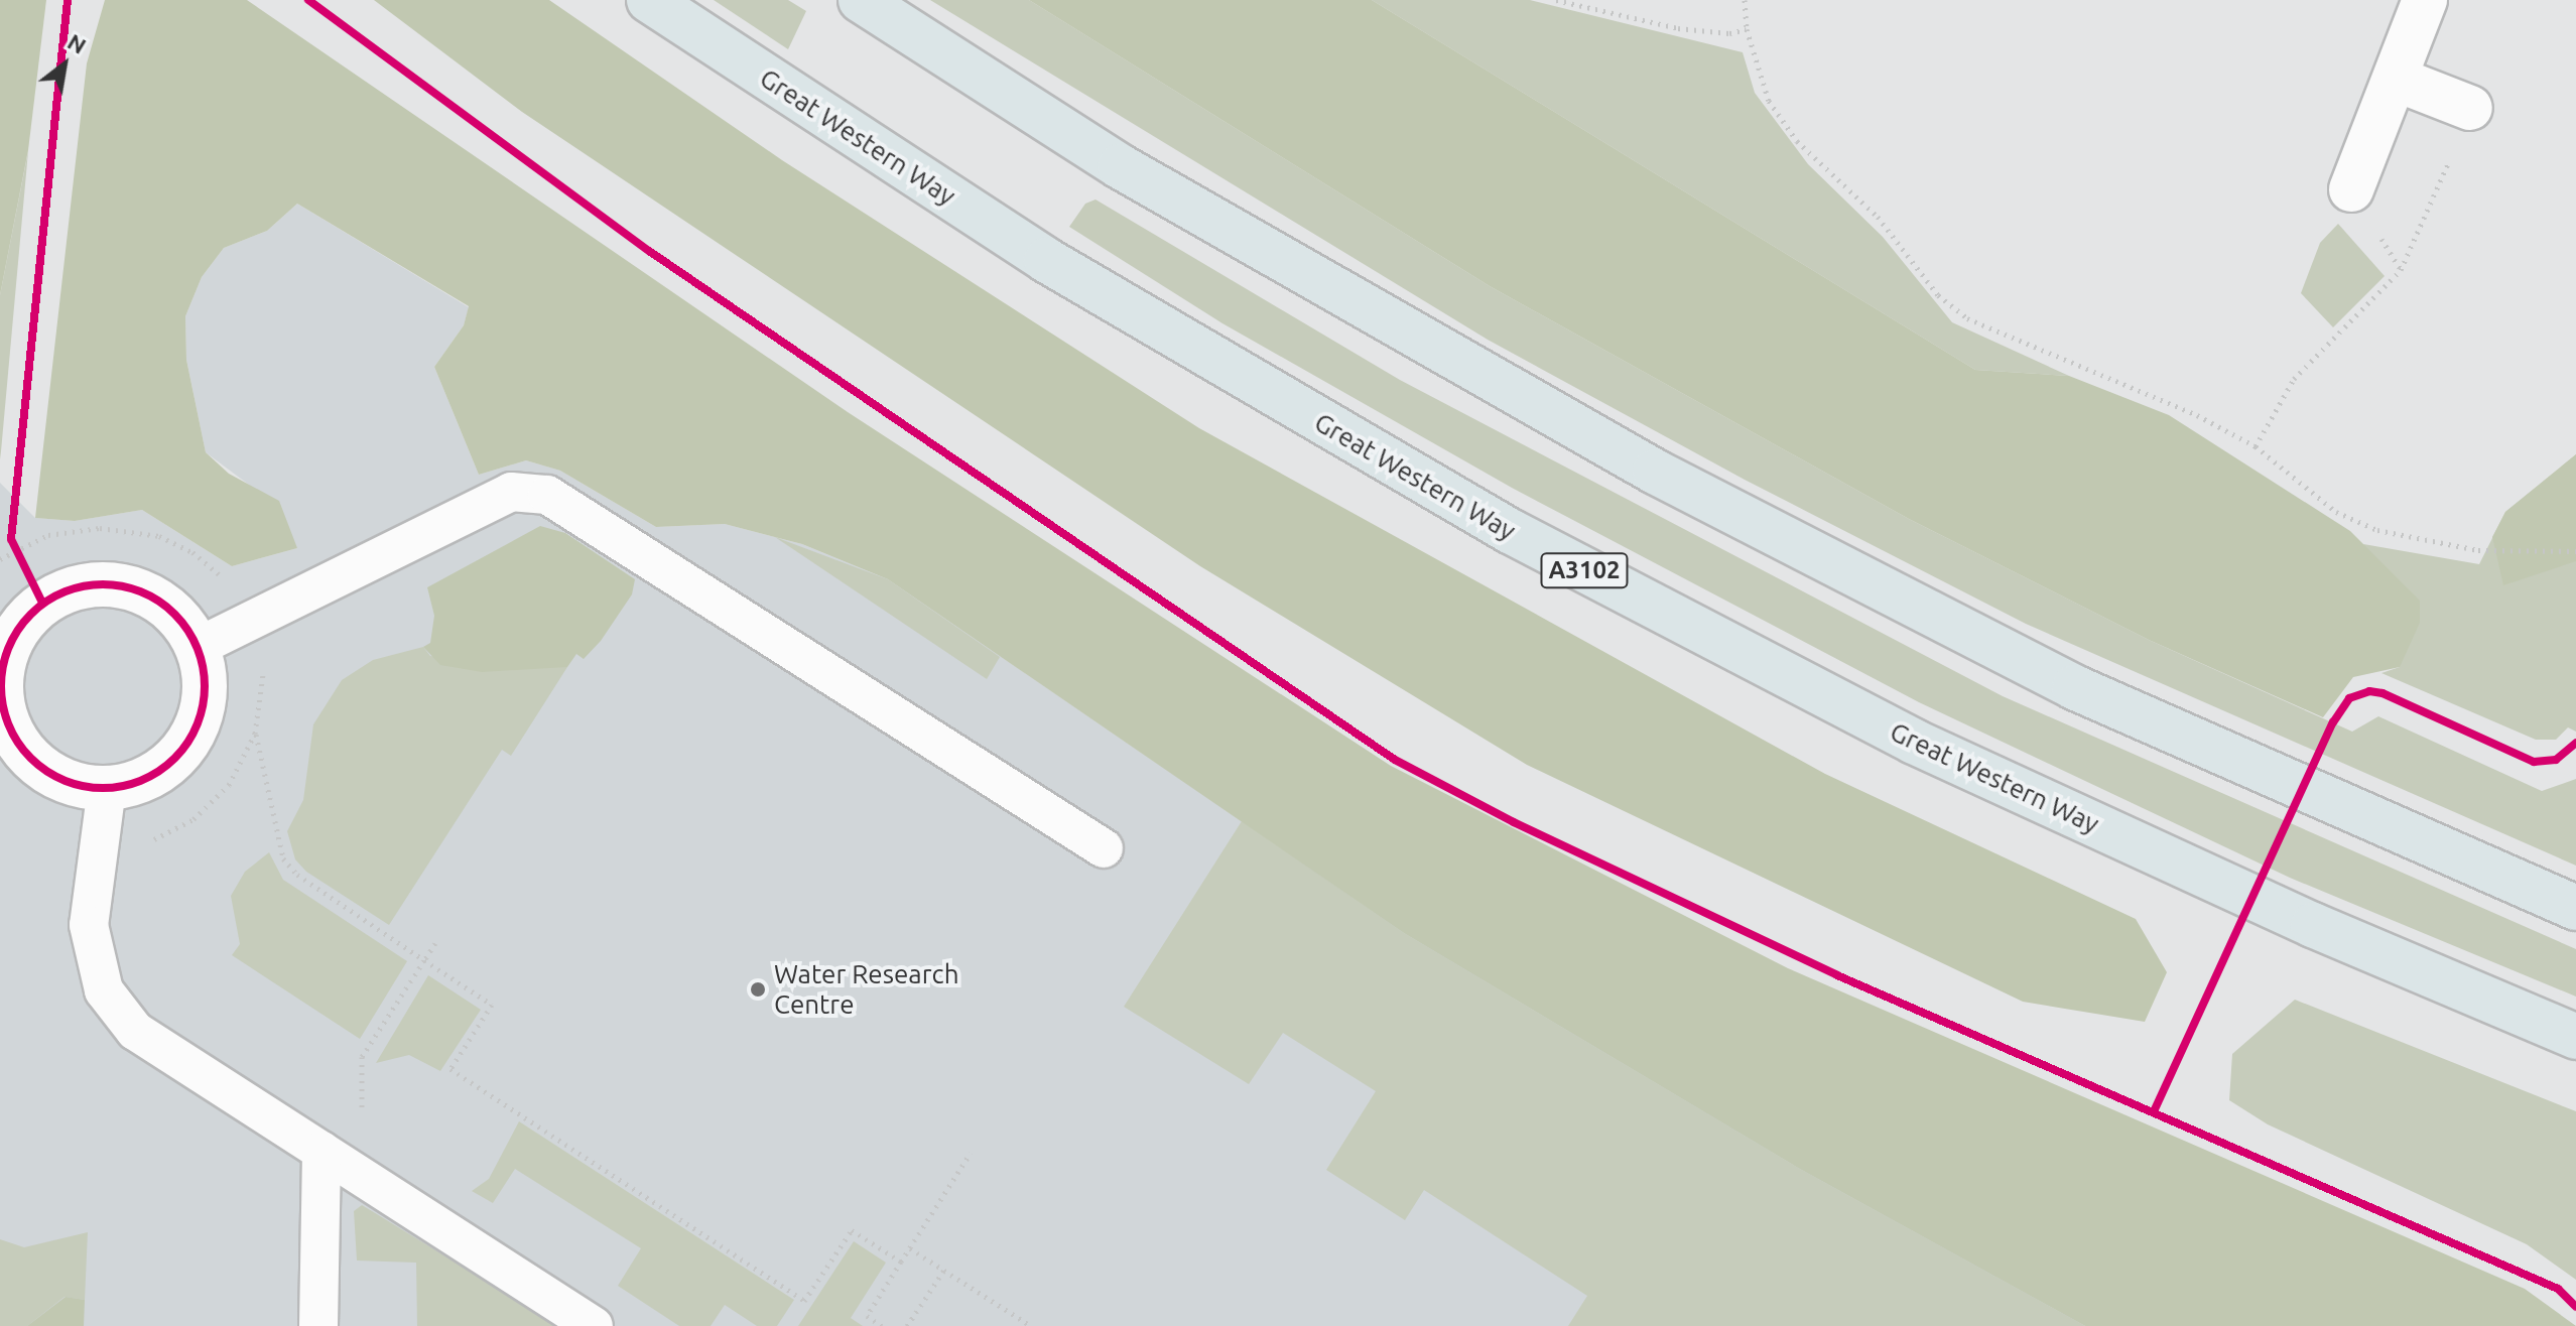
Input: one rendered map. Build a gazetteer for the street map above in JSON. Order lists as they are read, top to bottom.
{
  "streets": {
    "main road": ["Great Western Way", "A3102"]
  },
  "places": ["Water Research Centre"],
  "north": "top right"
}
